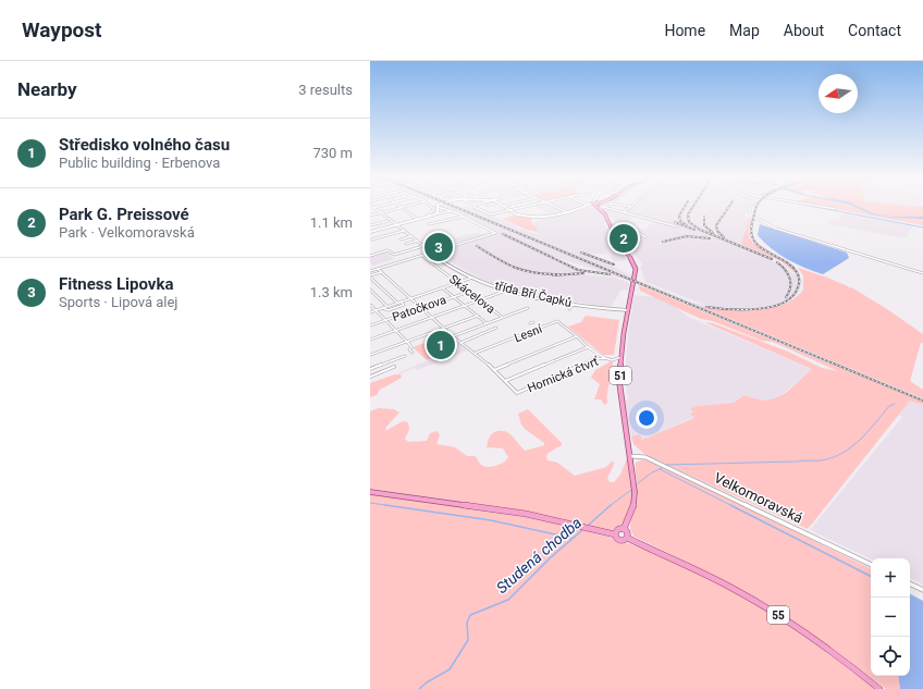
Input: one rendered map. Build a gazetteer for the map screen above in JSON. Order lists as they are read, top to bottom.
{
  "streets": {
    "main road": ["51", "55"],
    "street": [
      "Skácelova",
      "třída Bří Čapků",
      "Patočkova",
      "Lesní",
      "Hornická čtvrť",
      "Velkomoravská"
    ]
  },
  "crossings": [
    ["Skácelova", "Patočkova"],
    ["třída Bří Čapků", "51"],
    ["Patočkova", "Hornická čtvrť"],
    ["Lesní", "Hornická čtvrť"],
    ["Hornická čtvrť", "51"],
    ["51", "Velkomoravská"],
    ["51", "55"]
  ],
  "water": ["Studená chodba"],
  "north": "left",
  "page": {
    "header": "Waypost",
    "nav": [
      "Home",
      "Map",
      "About",
      "Contact"
    ],
    "heading": ["Nearby", "3 results"],
    "list": [
      {
        "mark": "1",
        "name": "Středisko volného času",
        "note": "Public building · Erbenova",
        "value": "730 m"
      },
      {
        "mark": "2",
        "name": "Park G. Preissové",
        "note": "Park · Velkomoravská",
        "value": "1.1 km"
      },
      {
        "mark": "3",
        "name": "Fitness Lipovka",
        "note": "Sports · Lipová alej",
        "value": "1.3 km"
      }
    ],
    "pins": ["2", "3", "1"],
    "map_buttons": ["+", "−"]
  }
}
